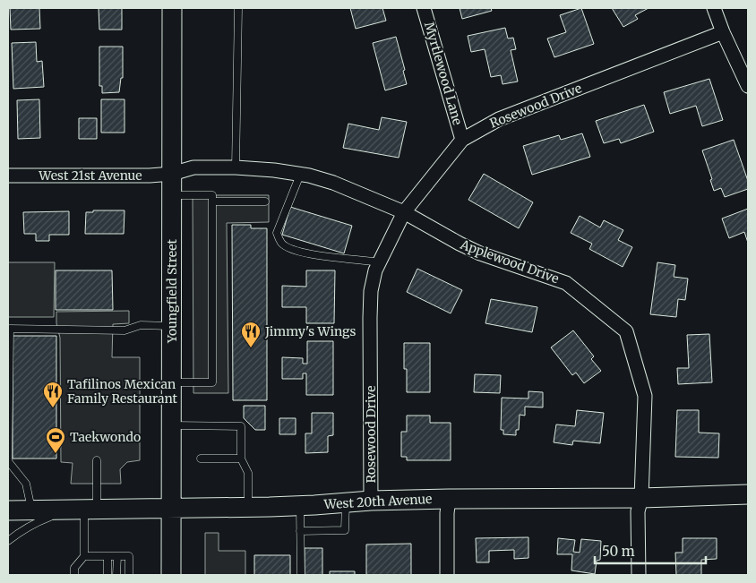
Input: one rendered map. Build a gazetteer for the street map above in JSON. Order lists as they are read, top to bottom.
{
  "streets": {
    "street": [
      "Myrtlewood Lane",
      "Rosewood Drive",
      "West 21st Avenue",
      "Applewood Drive",
      "Youngfield Street",
      "West 20th Avenue"
    ]
  },
  "crossings": [
    ["Myrtlewood Lane", "Rosewood Drive"],
    ["Rosewood Drive", "Applewood Drive"],
    ["Rosewood Drive", "West 20th Avenue"],
    ["West 21st Avenue", "Applewood Drive"],
    ["West 21st Avenue", "Youngfield Street"],
    ["Applewood Drive", "Youngfield Street"],
    ["Applewood Drive", "West 20th Avenue"],
    ["Youngfield Street", "West 20th Avenue"]
  ],
  "places": {
    "restaurant": ["Jimmy's Wings", "Tafilinos Mexican Family Restaurant"],
    "sports": ["Taekwondo"]
  },
  "scale_bar": "50 m"
}
